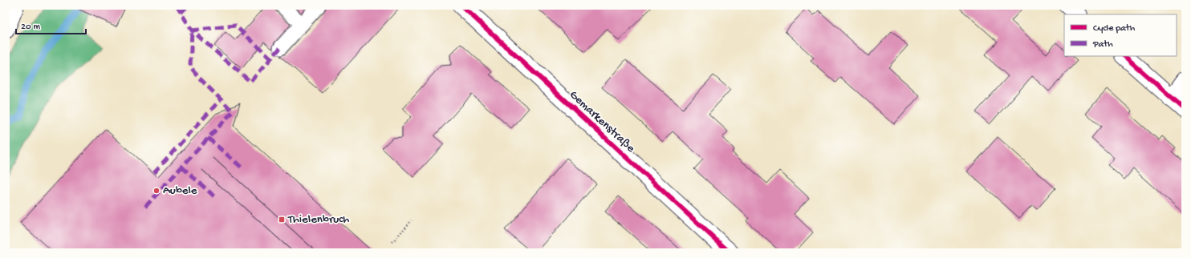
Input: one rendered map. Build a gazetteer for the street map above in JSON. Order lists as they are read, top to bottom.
{
  "streets": {
    "street": ["Gemarkenstraße"]
  },
  "places": {
    "other": ["Aubele"],
    "transit": ["Thielenbruch"]
  },
  "legend": ["Cycle path", "Path"],
  "scale_bar": "20 m"
}
